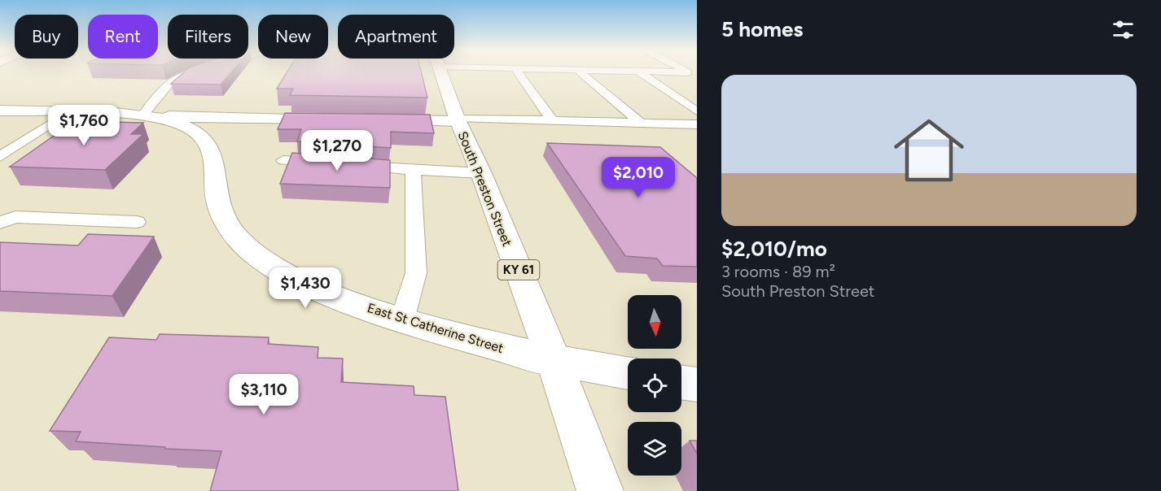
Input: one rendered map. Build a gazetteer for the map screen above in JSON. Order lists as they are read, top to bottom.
{
  "streets": {
    "street": ["South Preston Street", "KY 61", "East St Catherine Street"]
  },
  "crossings": [
    ["South Preston Street", "East St Catherine Street"]
  ],
  "north": "bottom",
  "page": {
    "heading": "5 homes",
    "chip": [
      "Buy",
      "Rent",
      "Filters",
      "New",
      "Apartment"
    ],
    "list": [
      {
        "name": "$2,010/mo",
        "note": "3 rooms · 89 m² · South Preston Street"
      }
    ],
    "price": [
      "$1,760",
      "$1,270",
      "$2,010",
      "$1,430",
      "$3,110"
    ]
  }
}
